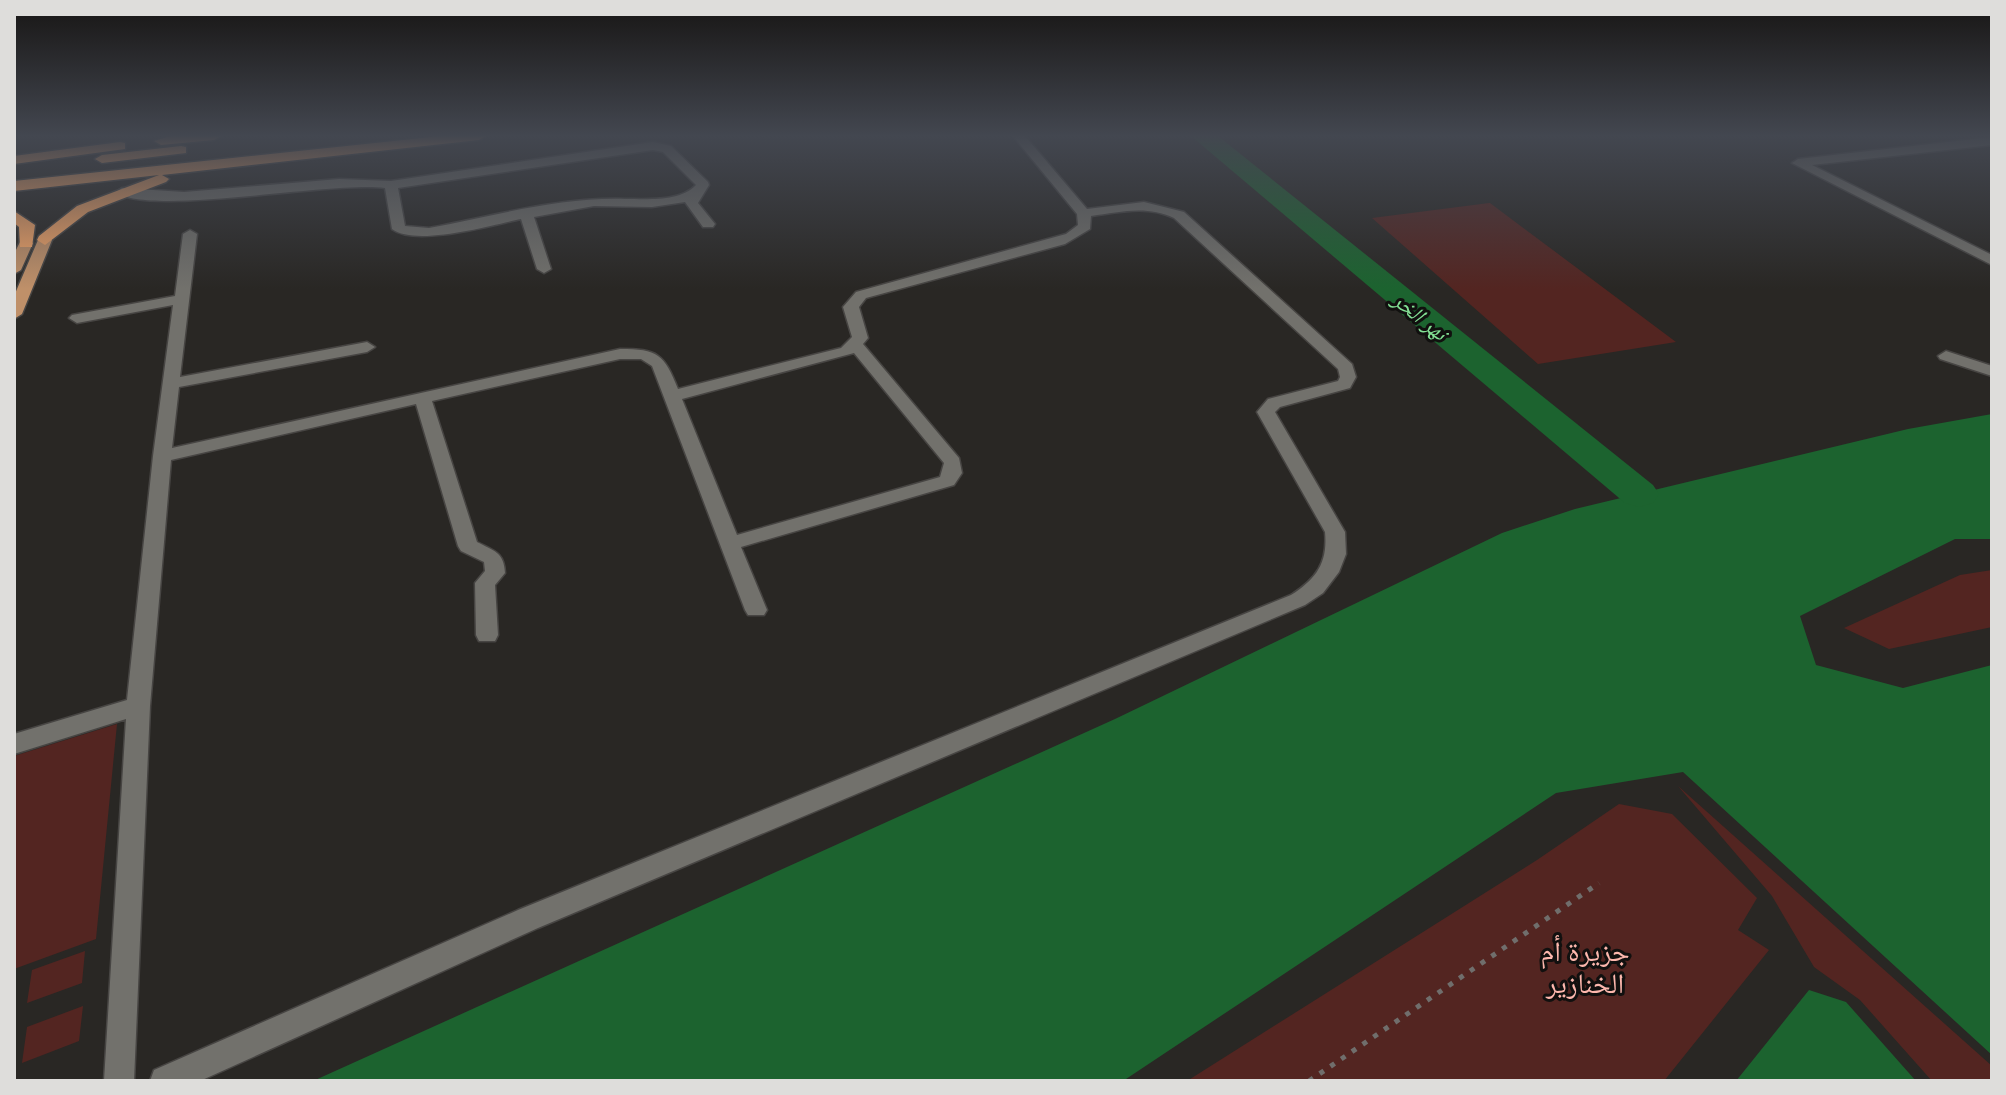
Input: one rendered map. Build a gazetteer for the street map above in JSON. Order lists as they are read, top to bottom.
{
  "water": ["نهر الخر"],
  "parks": ["جزيرة أم الخنازير"]
}
